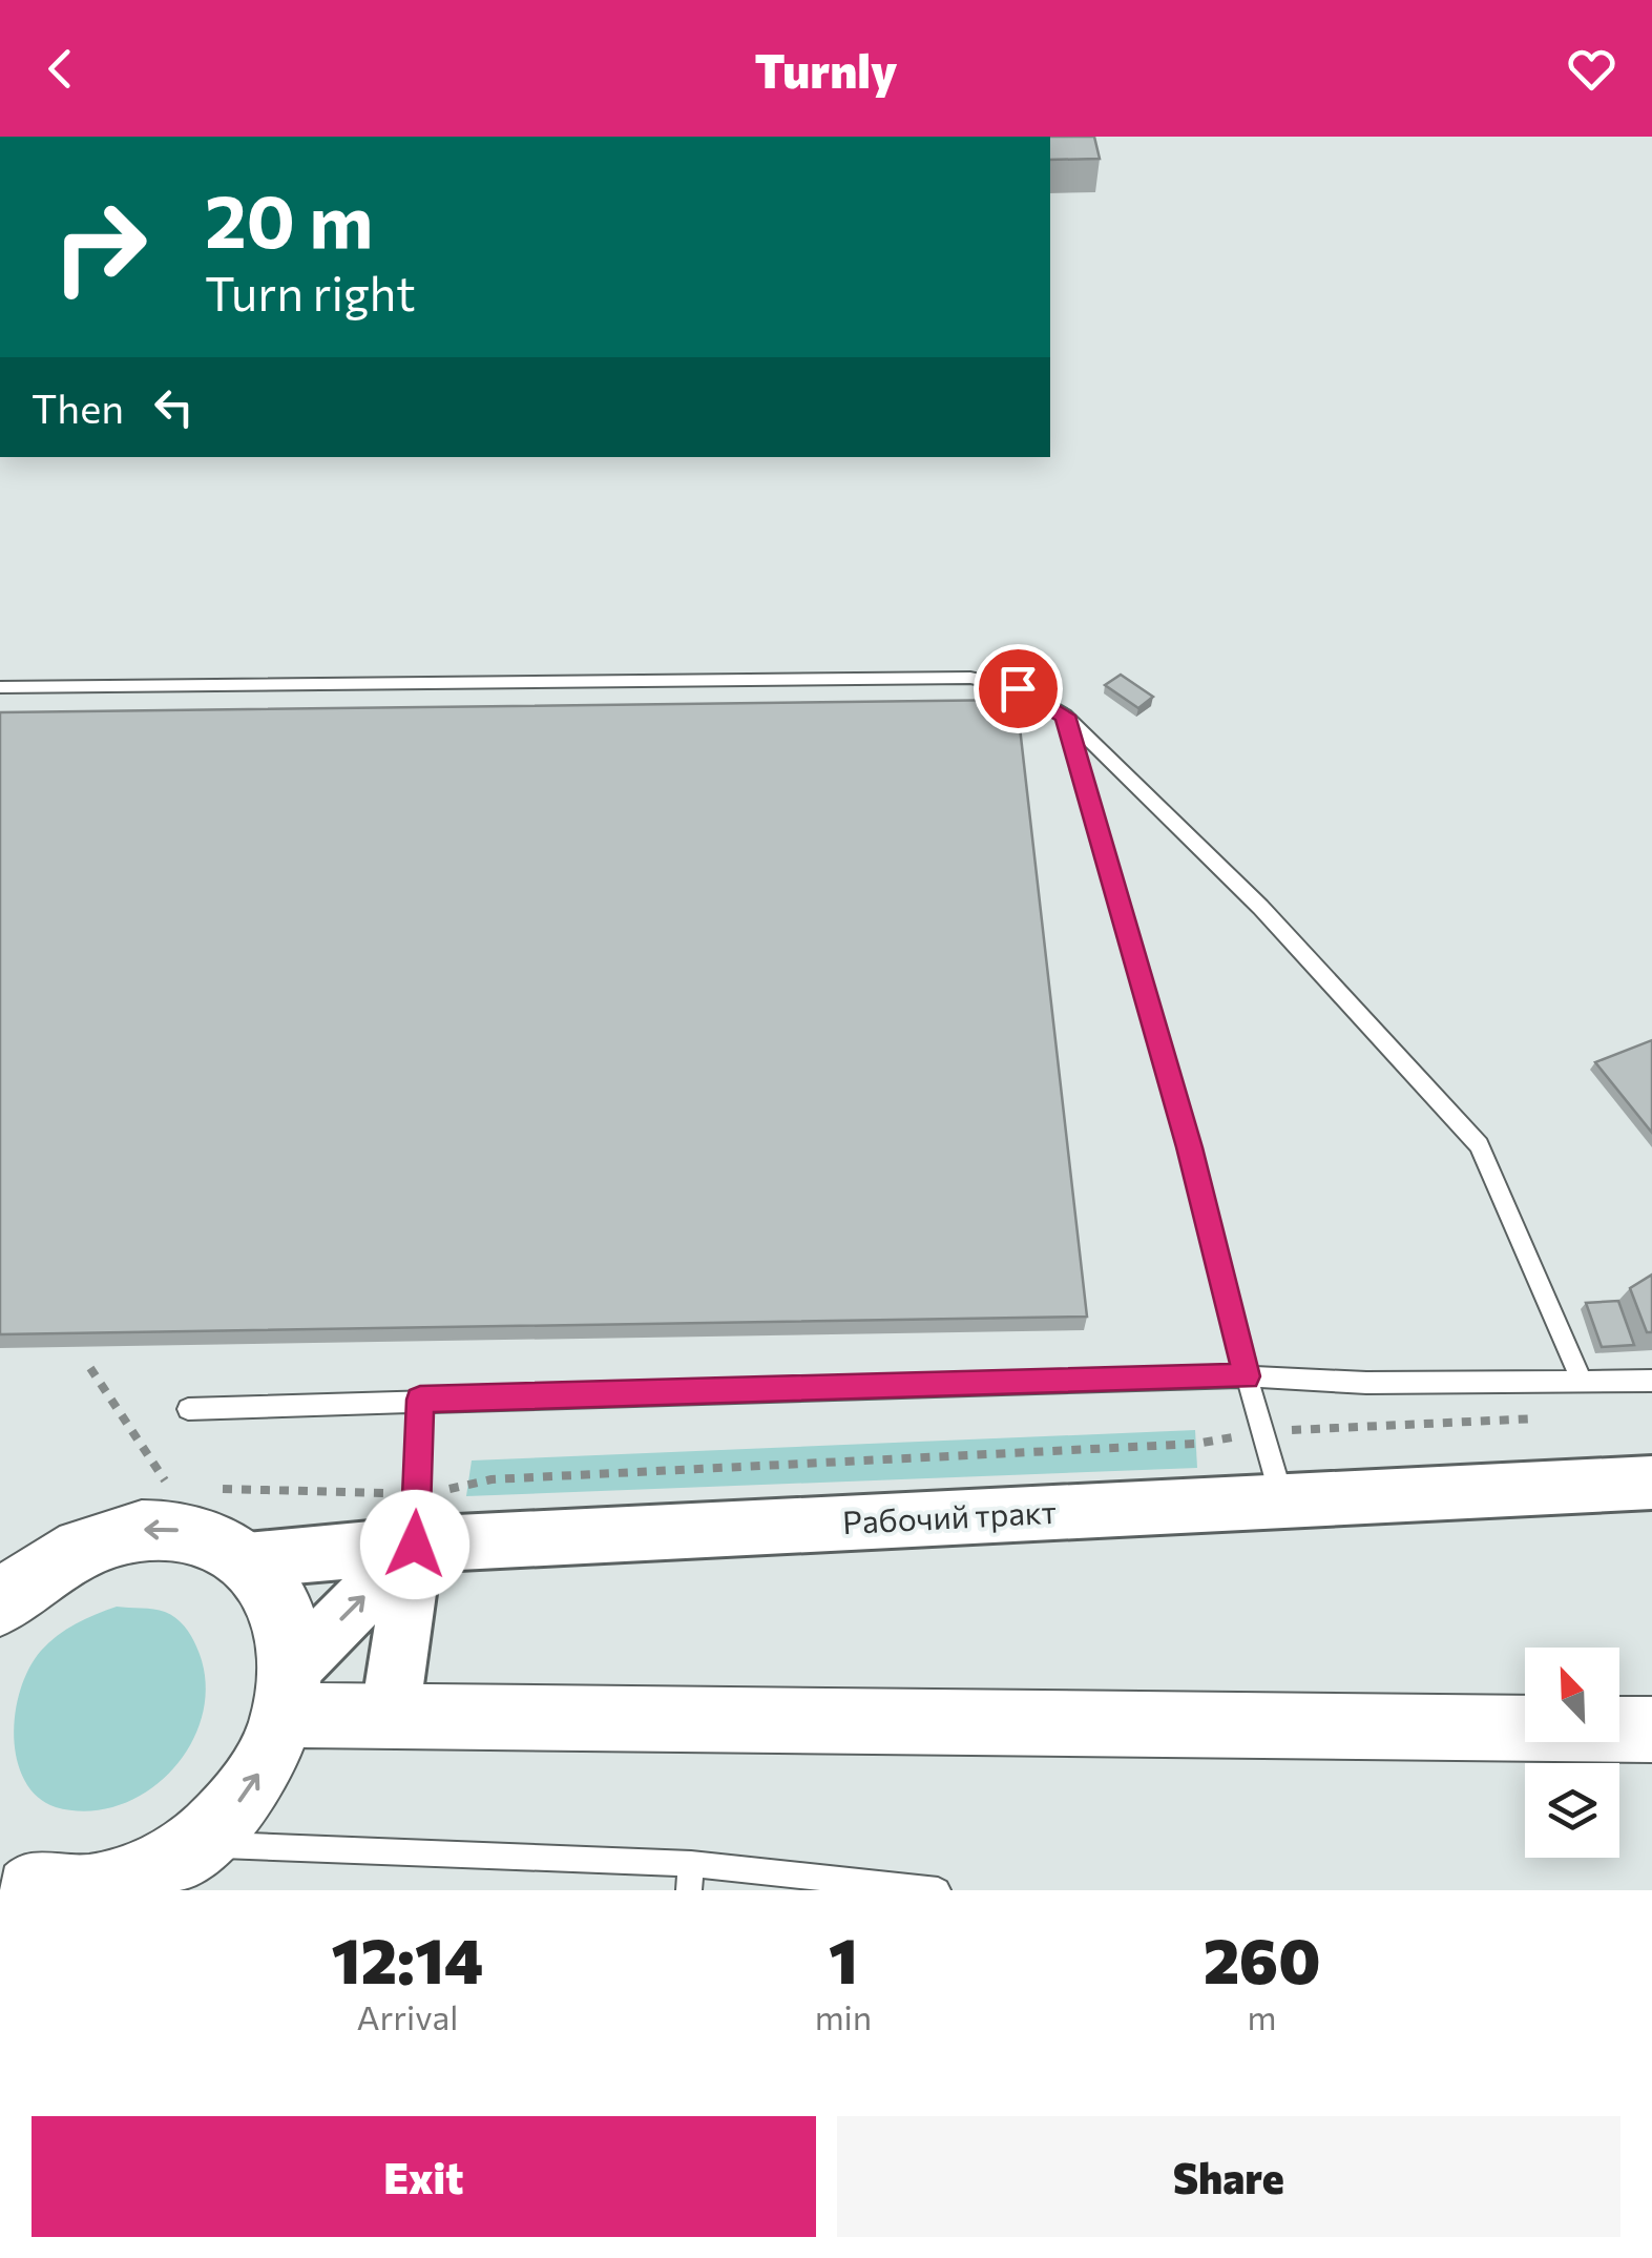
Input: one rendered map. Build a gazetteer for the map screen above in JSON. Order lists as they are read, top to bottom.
{
  "streets": {
    "street": ["Рабочий тракт"]
  },
  "north": "top left",
  "page": {
    "header": "Turnly",
    "turn": ["20 m", "Turn right"],
    "then": "Then",
    "eta": [
      "12:14",
      "Arrival",
      "1",
      "min",
      "260",
      "m"
    ],
    "buttons": ["Exit", "Share"]
  }
}
